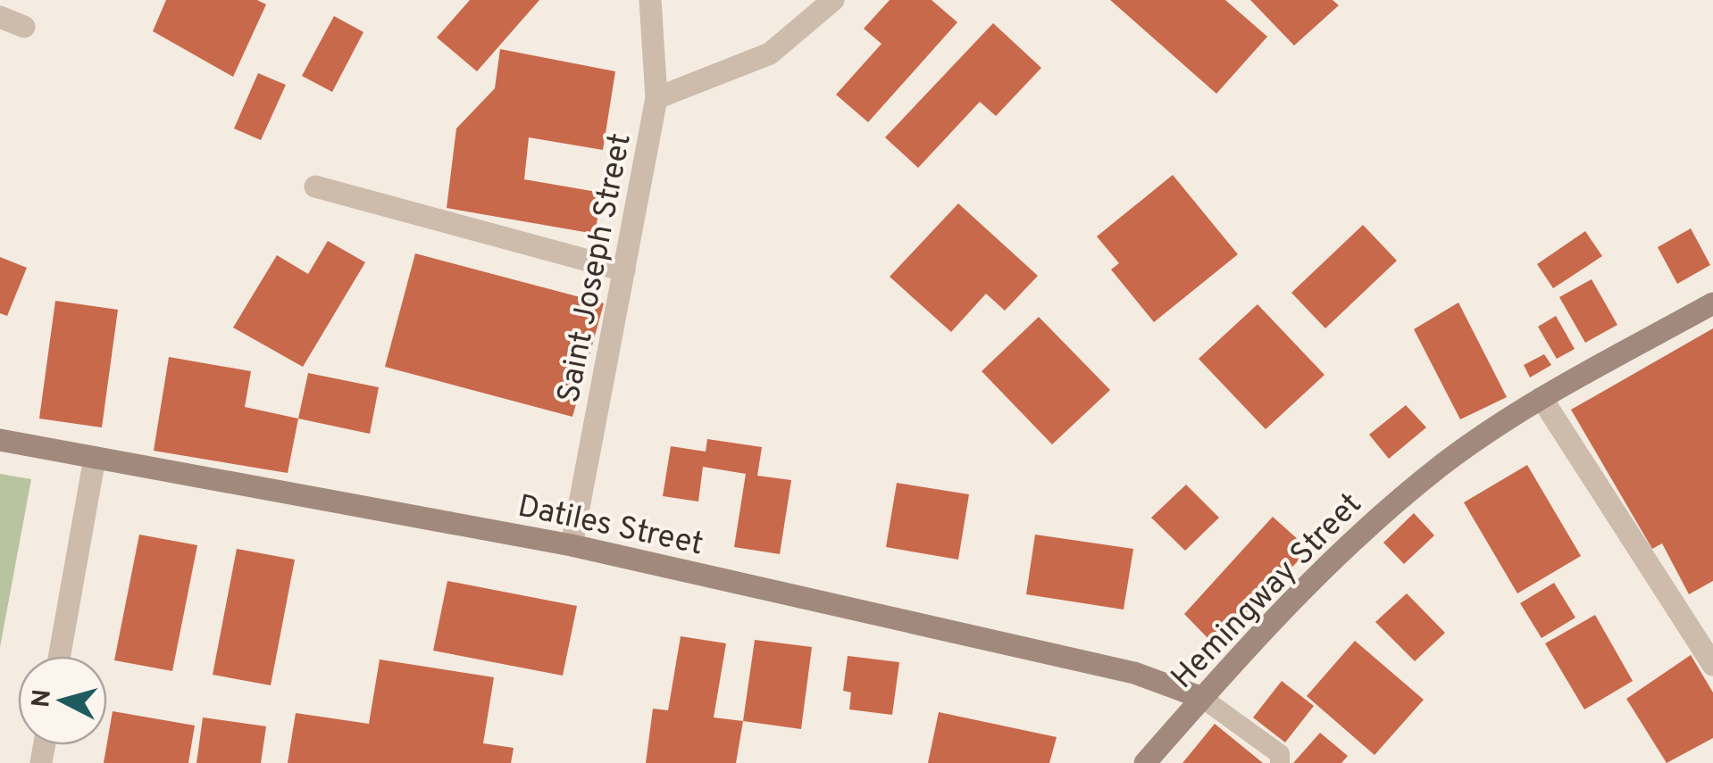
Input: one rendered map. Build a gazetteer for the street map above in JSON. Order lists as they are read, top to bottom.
{
  "streets": {
    "main road": ["Datiles Street", "Hemingway Street"],
    "street": ["Saint Joseph Street"]
  },
  "crossings": [
    ["Saint Joseph Street", "Datiles Street"],
    ["Datiles Street", "Hemingway Street"]
  ],
  "north": "left"
}
